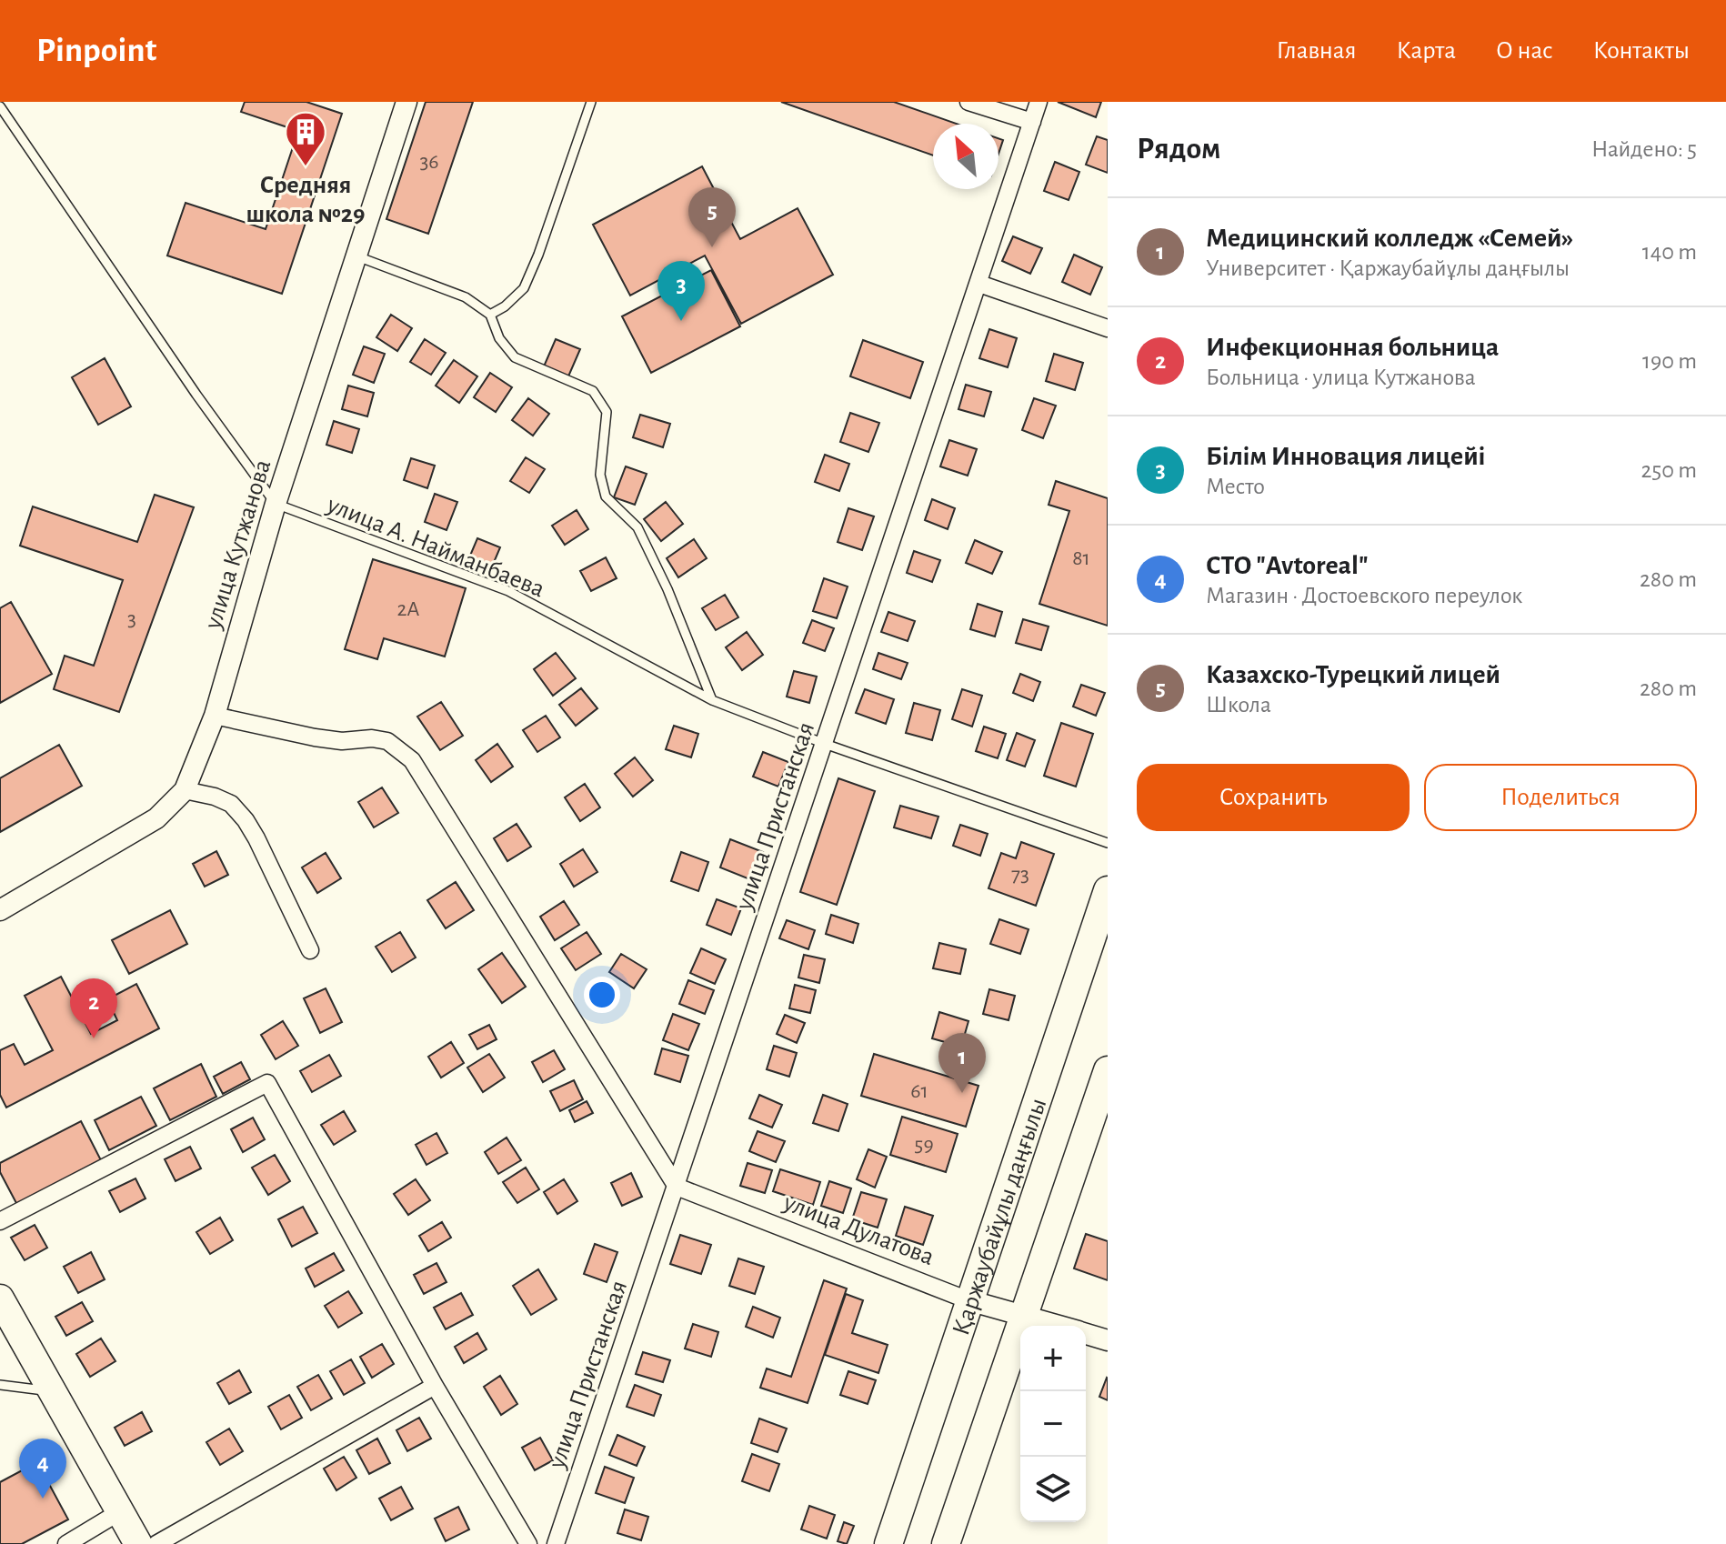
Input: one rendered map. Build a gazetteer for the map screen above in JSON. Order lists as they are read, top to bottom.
{
  "streets": {
    "highway": ["Қаржаубайұлы даңғылы"],
    "street": ["улица Кутжанова", "улица Пристанская", "улица Дулатова"],
    "lane": ["улица А. Найманбаева"]
  },
  "crossings": [
    ["улица Кутжанова", "улица А. Найманбаева"],
    ["улица А. Найманбаева", "улица Пристанская"],
    ["улица Пристанская", "улица Дулатова"],
    ["Қаржаубайұлы даңғылы", "улица Дулатова"]
  ],
  "places": {
    "building": ["Средняя школа №29"]
  },
  "house_numbers": [
    "36",
    "81",
    "2A",
    "3",
    "73",
    "61",
    "59"
  ],
  "north": "top left",
  "page": {
    "header": "Pinpoint",
    "nav": [
      "Главная",
      "Карта",
      "О нас",
      "Контакты"
    ],
    "heading": ["Рядом", "Найдено: 5"],
    "pins": [
      "5",
      "3",
      "2",
      "1",
      "4"
    ],
    "list": [
      {
        "mark": "1",
        "name": "Медицинский колледж «Семей»",
        "note": "Университет · Қаржаубайұлы даңғылы",
        "value": "140 m"
      },
      {
        "mark": "2",
        "name": "Инфекционная больница",
        "note": "Больница · улица Кутжанова",
        "value": "190 m"
      },
      {
        "mark": "3",
        "name": "Білім Инновация лицейі",
        "note": "Место",
        "value": "250 m"
      },
      {
        "mark": "4",
        "name": "СТО \"Avtoreal\"",
        "note": "Магазин · Достоевского переулок",
        "value": "280 m"
      },
      {
        "mark": "5",
        "name": "Казахско-Турецкий лицей",
        "note": "Школа",
        "value": "280 m"
      }
    ],
    "buttons": ["Сохранить", "Поделиться"],
    "map_buttons": ["+", "−"]
  }
}
